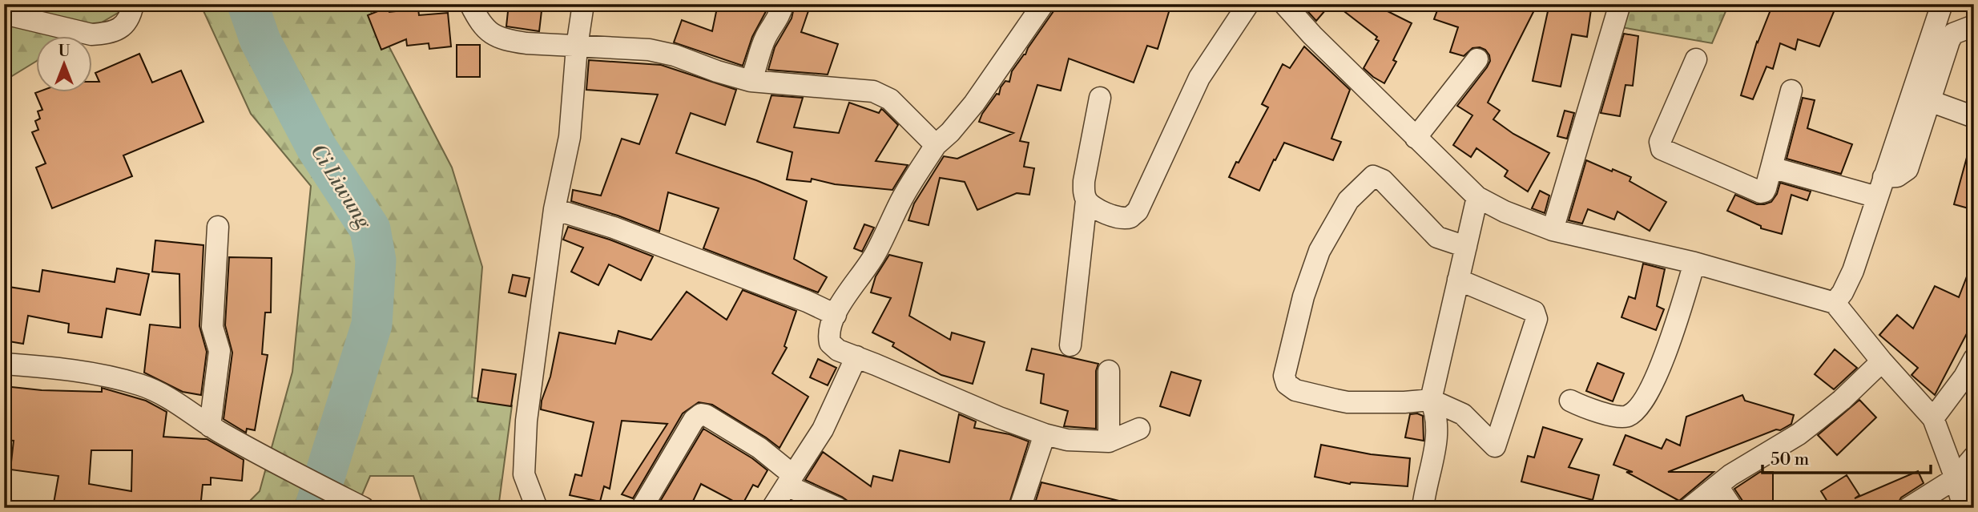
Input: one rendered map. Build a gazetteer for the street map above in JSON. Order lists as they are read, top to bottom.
{
  "water": ["Ci Liwung"],
  "scale_bar": "50 m",
  "north": "top"
}
